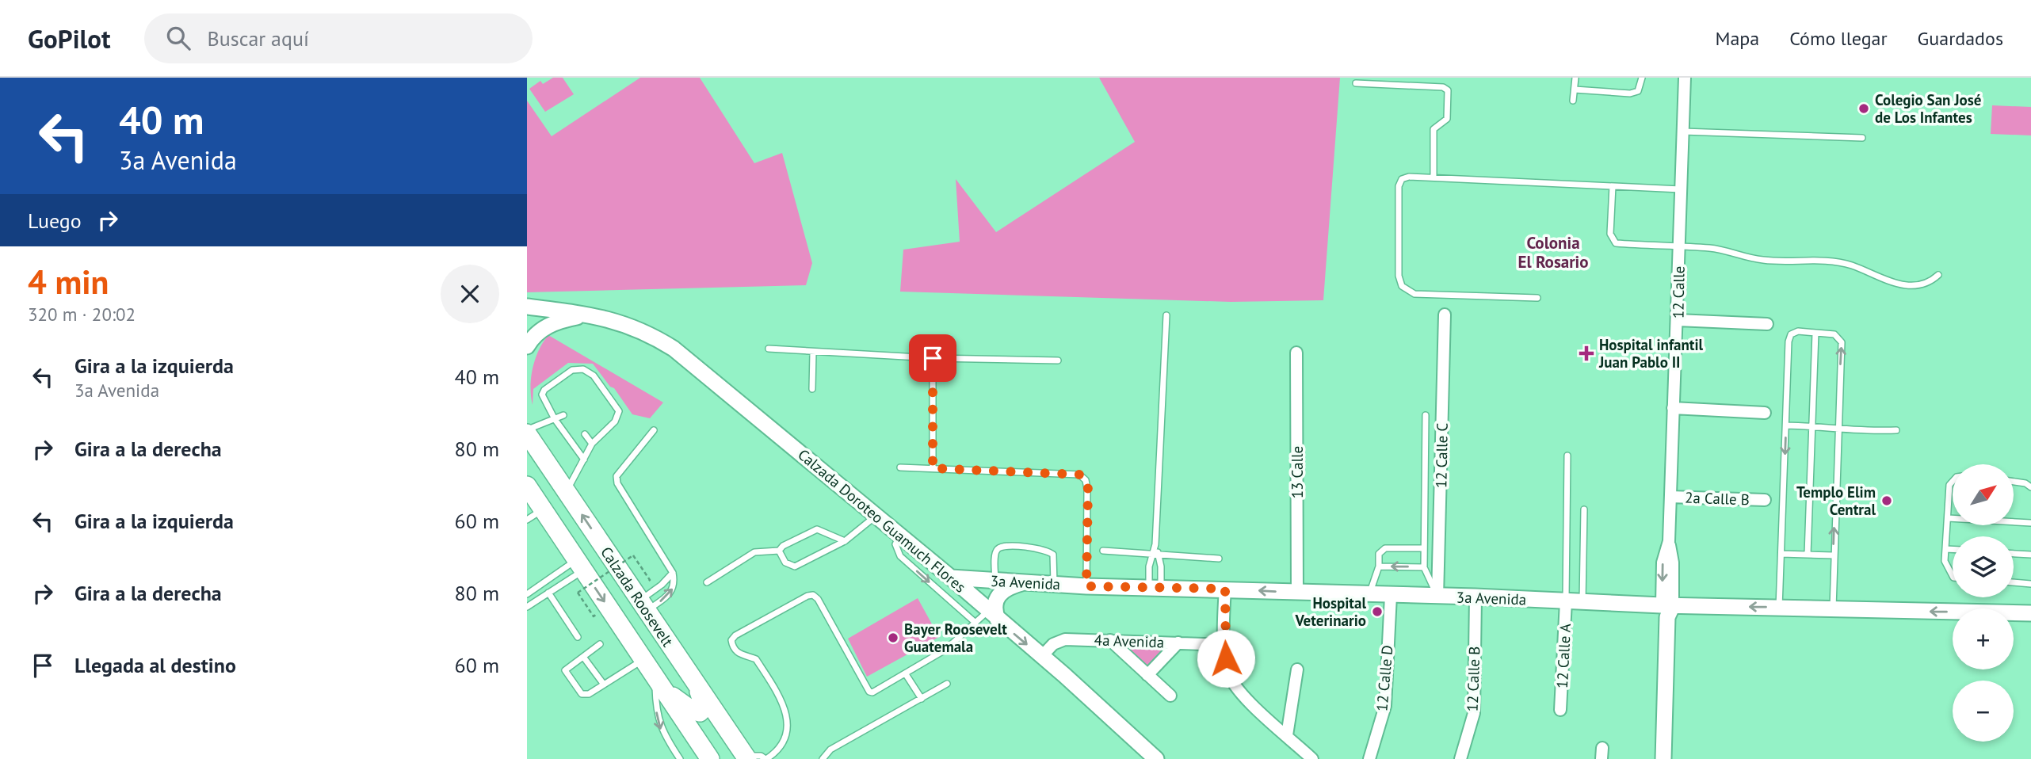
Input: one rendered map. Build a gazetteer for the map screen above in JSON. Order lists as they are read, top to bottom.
{
  "streets": {
    "highway": ["Calzada Roosevelt"],
    "main road": ["12 Calle", "Calzada Doroteo Guamuch Flores", "3a Avenida"],
    "street": [
      "12 Calle C",
      "13 Calle",
      "2a Calle B",
      "4a Avenida",
      "12 Calle A",
      "12 Calle D",
      "12 Calle B"
    ]
  },
  "crossings": [
    ["12 Calle", "2a Calle B"],
    ["12 Calle", "3a Avenida"],
    ["12 Calle C", "3a Avenida"],
    ["13 Calle", "3a Avenida"],
    ["Calzada Doroteo Guamuch Flores", "3a Avenida"],
    ["Calzada Doroteo Guamuch Flores", "4a Avenida"],
    ["3a Avenida", "12 Calle A"],
    ["3a Avenida", "12 Calle D"],
    ["3a Avenida", "12 Calle B"]
  ],
  "one_way": ["3a Avenida"],
  "districts": ["Colonia El Rosario"],
  "places": {
    "other": [
      "Colegio San José de Los Infantes",
      "Templo Elim Central",
      "Hospital Veterinario",
      "Bayer Roosevelt Guatemala"
    ],
    "health": ["Hospital infantil Juan Pablo II"]
  },
  "north": "top right",
  "page": {
    "header": "GoPilot",
    "search": "Buscar aquí",
    "nav": ["Mapa", "Cómo llegar", "Guardados"],
    "turn": ["40 m", "3a Avenida"],
    "then": "Luego",
    "heading": ["4 min", "320 m · 20:02"],
    "list": [
      {
        "name": "Gira a la izquierda",
        "note": "3a Avenida",
        "value": "40 m"
      },
      {
        "name": "Gira a la derecha",
        "value": "80 m"
      },
      {
        "name": "Gira a la izquierda",
        "value": "60 m"
      },
      {
        "name": "Gira a la derecha",
        "value": "80 m"
      },
      {
        "name": "Llegada al destino",
        "value": "60 m"
      }
    ],
    "map_buttons": ["+", "−"]
  }
}
